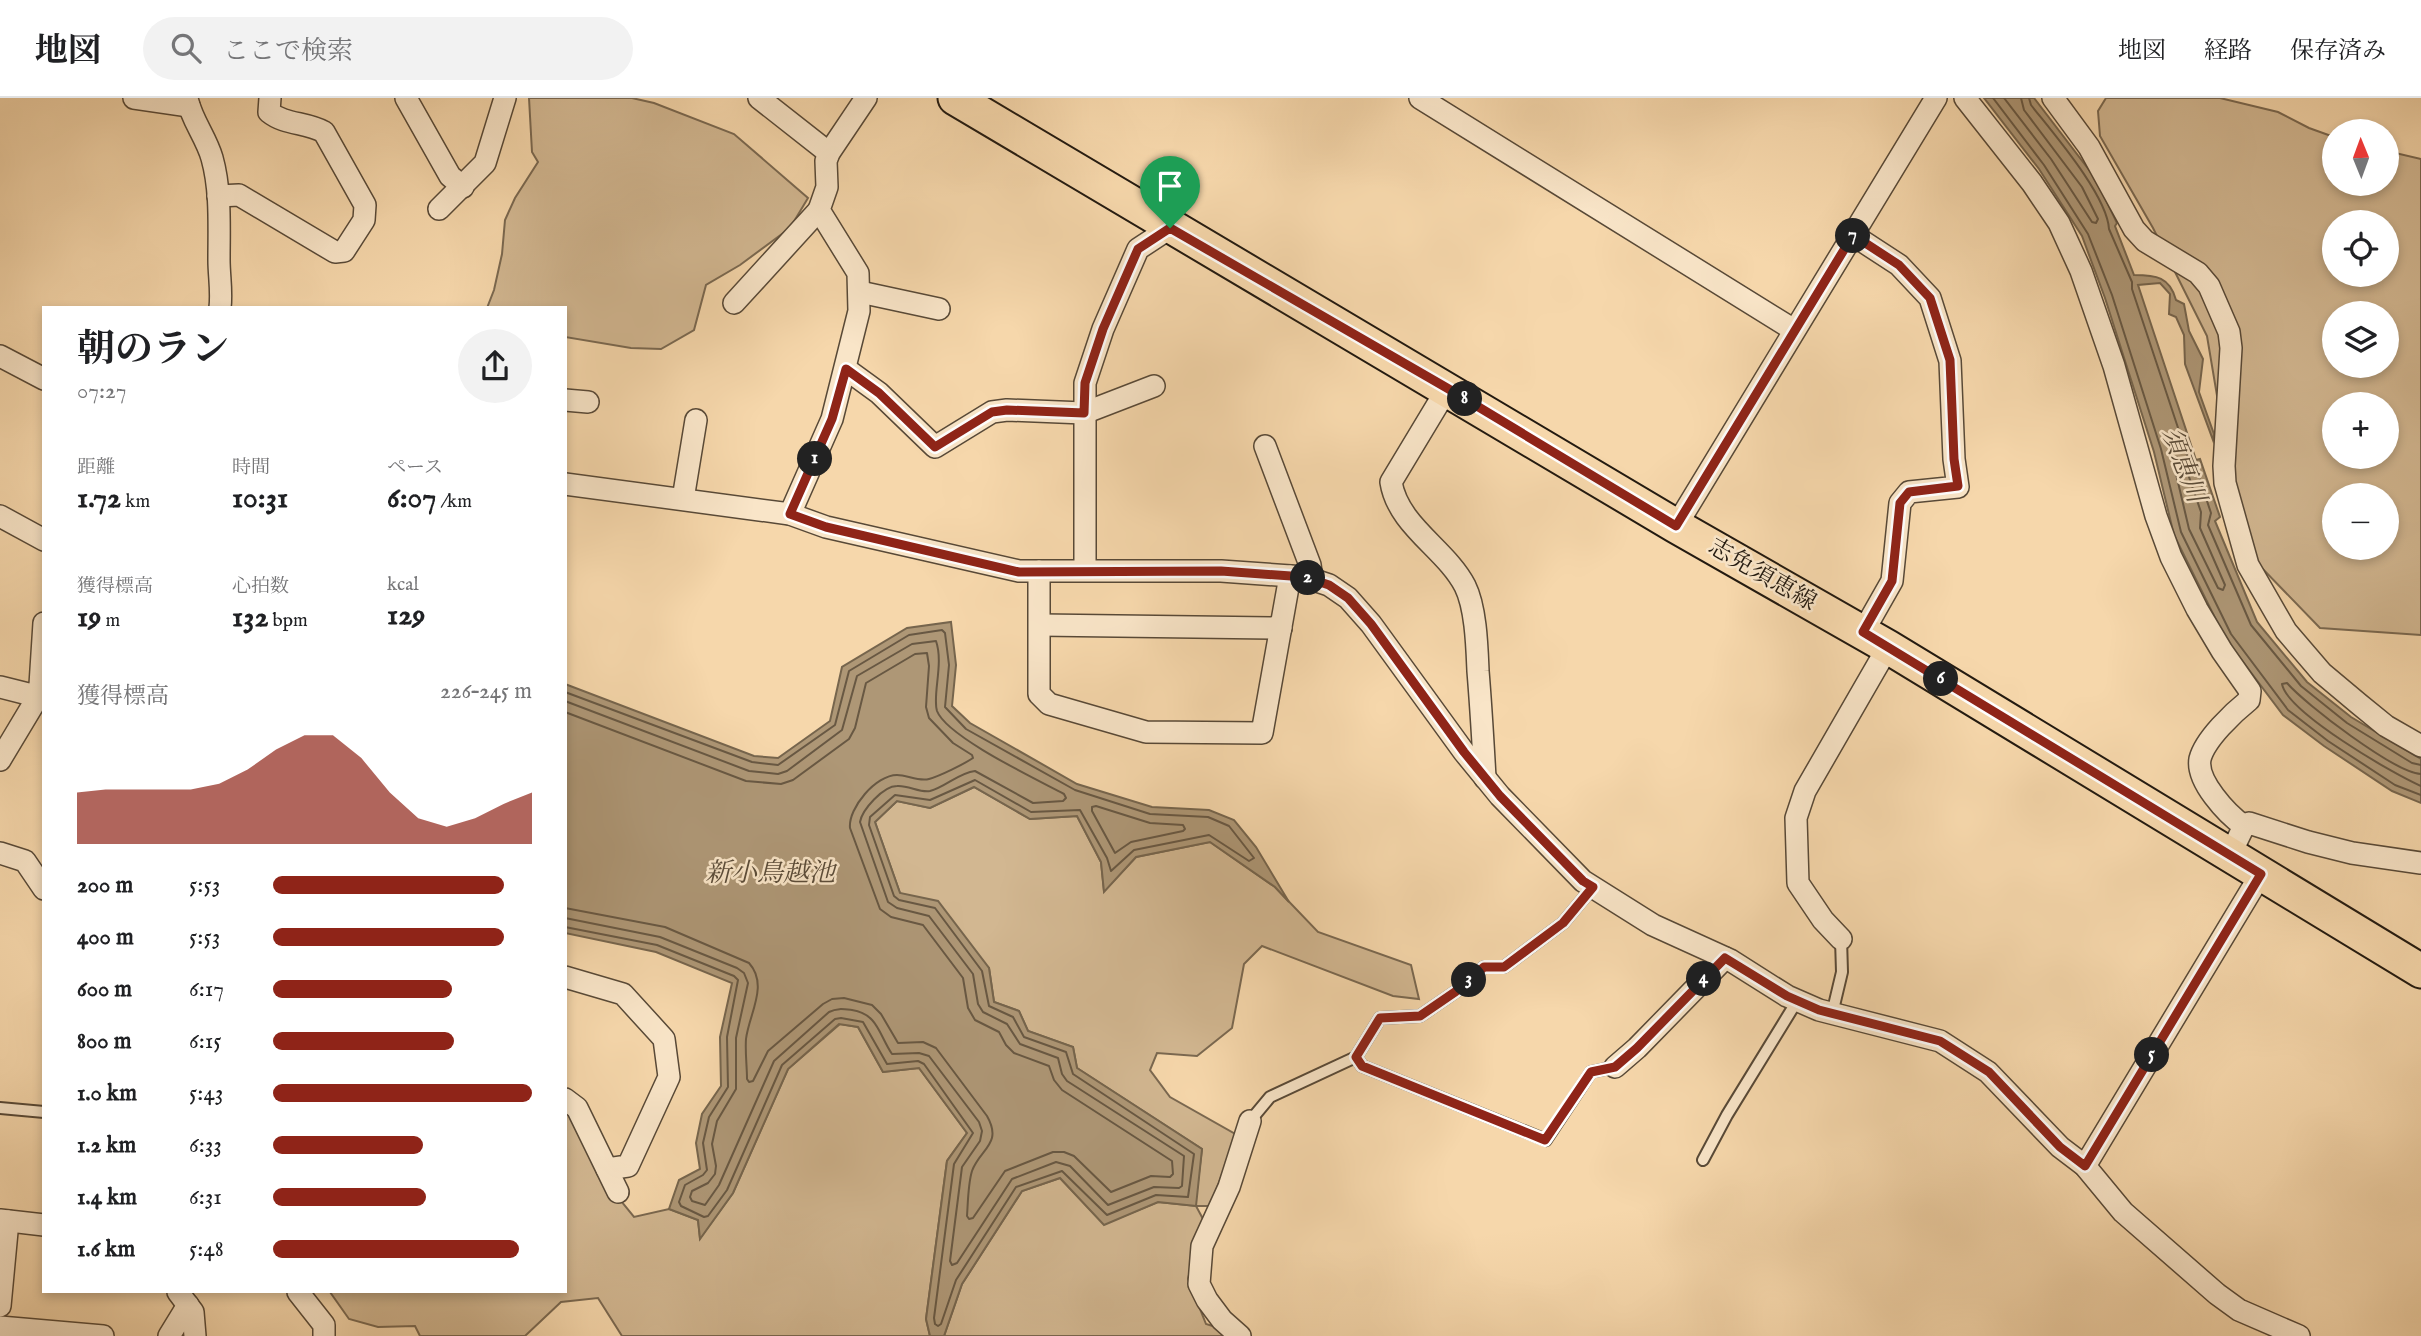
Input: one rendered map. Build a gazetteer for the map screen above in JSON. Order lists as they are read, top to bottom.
{
  "streets": {
    "main road": ["志免須恵線"]
  },
  "water": ["須恵川", "新小鳥越池"],
  "north": "top",
  "page": {
    "header": "地図",
    "search": "ここで検索",
    "nav": ["地図", "経路", "保存済み"],
    "map_buttons": ["+", "−"],
    "pins": [
      "7",
      "8",
      "1",
      "2",
      "6",
      "4",
      "3",
      "5"
    ],
    "heading": ["朝のラン", "07:27"],
    "stats": [
      ["距離", "1.72 km"],
      ["時間", "10:31"],
      ["ペース", "6:07 /km"],
      ["獲得標高", "19 m"],
      ["心拍数", "132 bpm"],
      ["kcal", "129"]
    ],
    "chart": ["獲得標高", "226–245 m"],
    "list": [
      {
        "name": "200 m",
        "note": "5:53"
      },
      {
        "name": "400 m",
        "note": "5:53"
      },
      {
        "name": "600 m",
        "note": "6:17"
      },
      {
        "name": "800 m",
        "note": "6:15"
      },
      {
        "name": "1.0 km",
        "note": "5:43"
      },
      {
        "name": "1.2 km",
        "note": "6:33"
      },
      {
        "name": "1.4 km",
        "note": "6:31"
      },
      {
        "name": "1.6 km",
        "note": "5:48"
      }
    ]
  }
}
